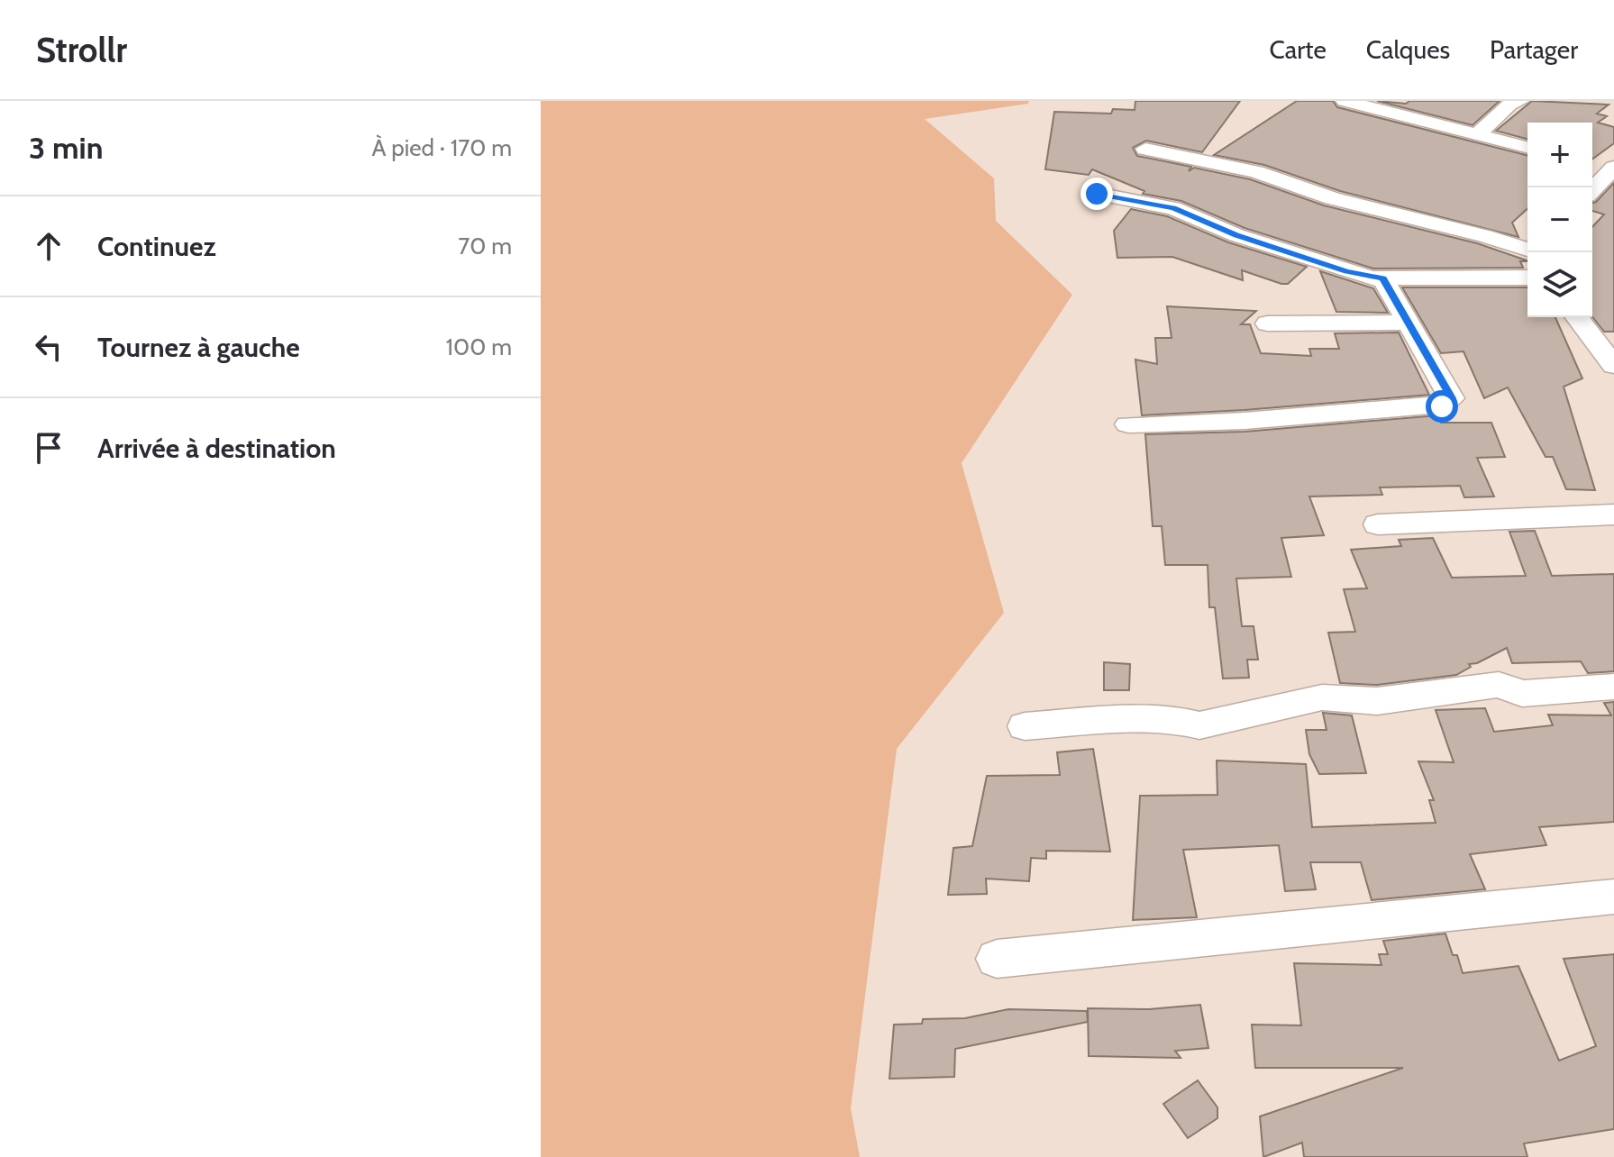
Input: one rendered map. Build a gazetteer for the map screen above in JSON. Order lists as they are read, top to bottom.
{
  "page": {
    "header": "Strollr",
    "nav": ["Carte", "Calques", "Partager"],
    "heading": ["3 min", "À pied · 170 m"],
    "map_buttons": ["+", "−"],
    "list": [
      ["Continuez", "70 m"],
      ["Tournez à gauche", "100 m"],
      "Arrivée à destination"
    ]
  }
}
